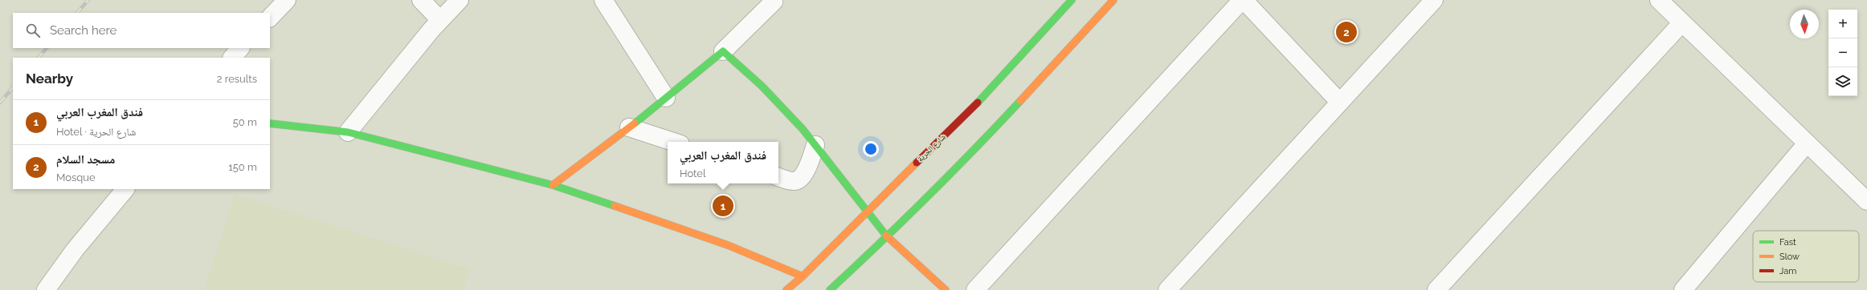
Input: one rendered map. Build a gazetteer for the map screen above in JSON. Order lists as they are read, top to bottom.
{
  "streets": {
    "street": ["شارع الحرية"]
  },
  "legend": ["Fast", "Slow", "Jam"],
  "north": "bottom",
  "page": {
    "map_buttons": ["+", "−"],
    "search": "Search here",
    "pins": ["2", "1"],
    "heading": ["Nearby", "2 results"],
    "list": [
      {
        "mark": "1",
        "name": "فندق المغرب العربي",
        "note": "Hotel · شارع الحرية",
        "value": "50 m"
      },
      {
        "mark": "2",
        "name": "مسجد السلام",
        "note": "Mosque",
        "value": "150 m"
      }
    ],
    "popup": ["فندق المغرب العربي", "Hotel"]
  }
}
